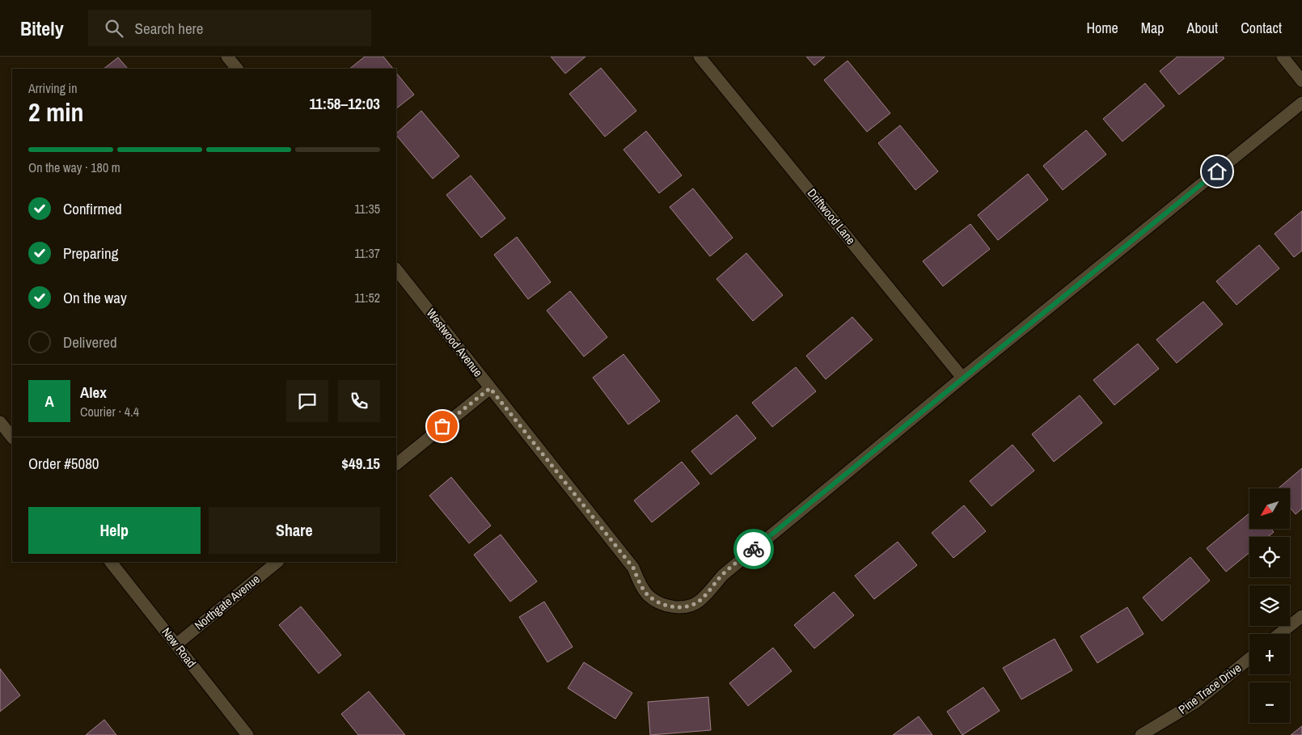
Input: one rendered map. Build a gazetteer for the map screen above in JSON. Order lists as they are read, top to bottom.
{
  "streets": {
    "street": [
      "Driftwood Lane",
      "Westwood Avenue",
      "Northgate Avenue",
      "New Road",
      "Pine Trace Drive"
    ]
  },
  "crossings": [
    ["Driftwood Lane", "Westwood Avenue"],
    ["Northgate Avenue", "New Road"]
  ],
  "north": "bottom left",
  "page": {
    "header": "Bitely",
    "search": "Search here",
    "nav": [
      "Home",
      "Map",
      "About",
      "Contact"
    ],
    "heading": ["2 min", "Arriving in", "11:58–12:03"],
    "panel": [
      "Alex",
      "Courier · 4.4",
      "Order #5080",
      "$49.15"
    ],
    "bar": "On the way · 180 m",
    "list": [
      ["Confirmed", "11:35"],
      ["Preparing", "11:37"],
      ["On the way", "11:52"],
      "Delivered"
    ],
    "round": "A",
    "map_buttons": ["+", "−"],
    "buttons": ["Help", "Share"]
  }
}
